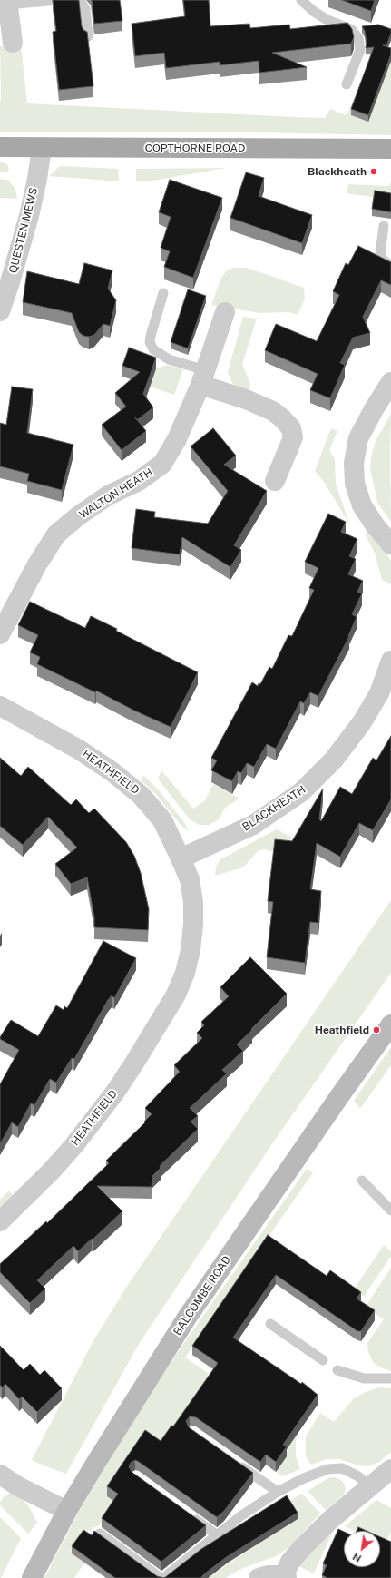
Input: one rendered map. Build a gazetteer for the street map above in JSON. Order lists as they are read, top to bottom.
{
  "streets": {
    "main road": ["COPTHORNE ROAD", "BALCOMBE ROAD"],
    "street": [
      "QUESTEN MEWS",
      "WALTON HEATH",
      "HEATHFIELD",
      "BLACKHEATH"
    ]
  },
  "crossings": [
    ["COPTHORNE ROAD", "QUESTEN MEWS"],
    ["HEATHFIELD", "BLACKHEATH"]
  ],
  "places": ["Blackheath", "Heathfield"],
  "north": "bottom left"
}
